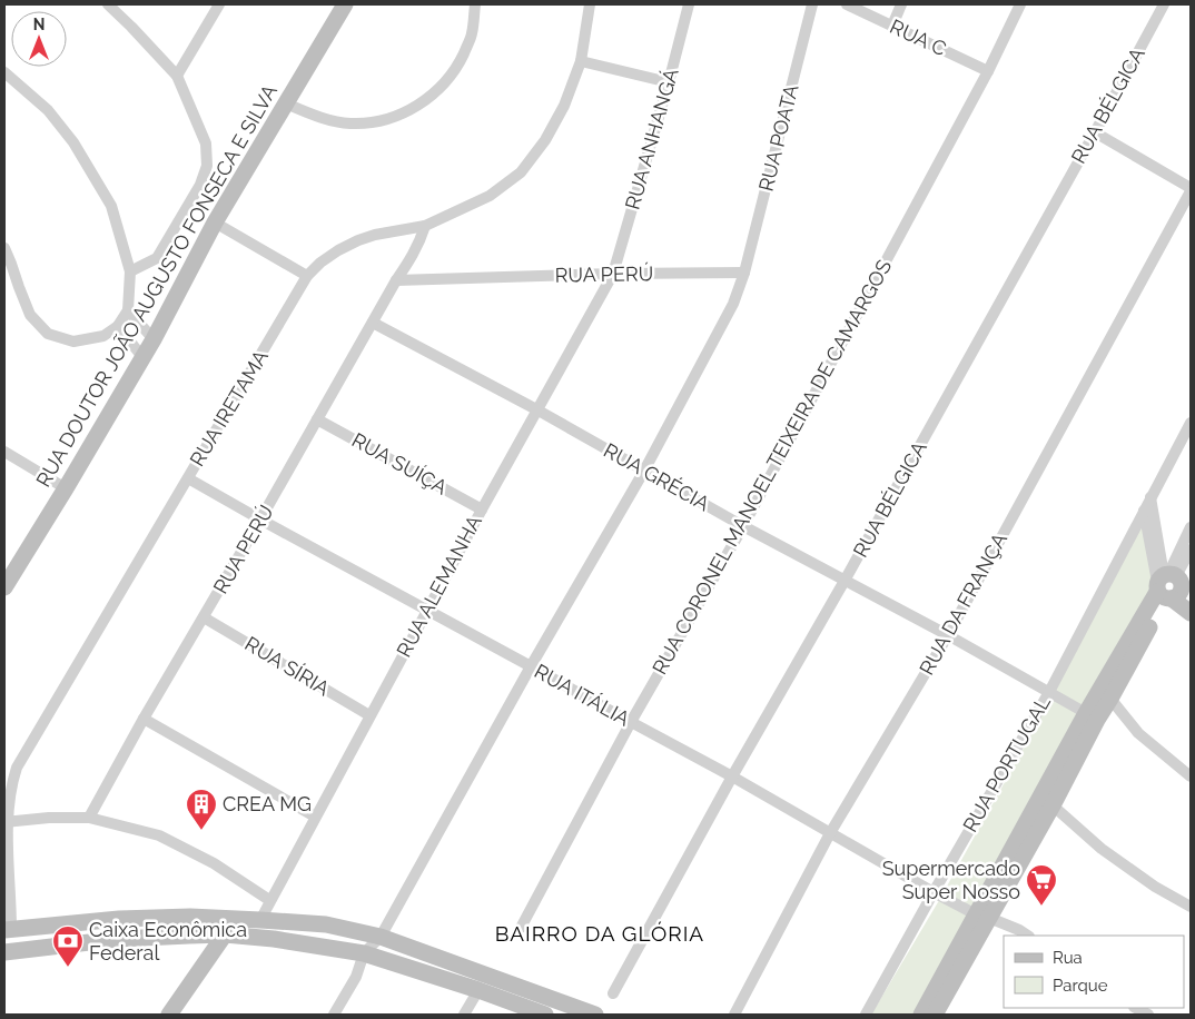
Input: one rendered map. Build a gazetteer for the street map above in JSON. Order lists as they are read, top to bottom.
{
  "streets": {
    "street": [
      "RUA C",
      "RUA BÉLGICA",
      "RUA POATA",
      "RUA ANHANGÁ",
      "RUA PERÚ",
      "RUA DOUTOR JOÃO AUGUSTO FONSECA E SILVA",
      "RUA IRETAMA",
      "RUA SUÍÇA",
      "RUA CORONEL MANOEL TEIXEIRA DE CAMARGOS",
      "RUA GRÉCIA",
      "RUA ALEMANHA",
      "RUA DA FRANÇA",
      "RUA SÍRIA",
      "RUA ITÁLIA",
      "RUA PORTUGAL"
    ]
  },
  "crossings": [
    ["RUA C", "RUA CORONEL MANOEL TEIXEIRA DE CAMARGOS"],
    ["RUA BÉLGICA", "RUA GRÉCIA"],
    ["RUA BÉLGICA", "RUA ITÁLIA"],
    ["RUA POATA", "RUA PERÚ"],
    ["RUA POATA", "RUA GRÉCIA"],
    ["RUA POATA", "RUA ITÁLIA"],
    ["RUA ANHANGÁ", "RUA PERÚ"],
    ["RUA ANHANGÁ", "RUA ALEMANHA"],
    ["RUA PERÚ", "RUA IRETAMA"],
    ["RUA PERÚ", "RUA SUÍÇA"],
    ["RUA PERÚ", "RUA GRÉCIA"],
    ["RUA PERÚ", "RUA ALEMANHA"],
    ["RUA PERÚ", "RUA SÍRIA"],
    ["RUA PERÚ", "RUA ITÁLIA"],
    ["RUA IRETAMA", "RUA ITÁLIA"],
    ["RUA SUÍÇA", "RUA ALEMANHA"],
    ["RUA CORONEL MANOEL TEIXEIRA DE CAMARGOS", "RUA GRÉCIA"],
    ["RUA CORONEL MANOEL TEIXEIRA DE CAMARGOS", "RUA ITÁLIA"],
    ["RUA GRÉCIA", "RUA ALEMANHA"],
    ["RUA GRÉCIA", "RUA DA FRANÇA"],
    ["RUA GRÉCIA", "RUA PORTUGAL"],
    ["RUA ALEMANHA", "RUA SÍRIA"],
    ["RUA ALEMANHA", "RUA ITÁLIA"],
    ["RUA DA FRANÇA", "RUA ITÁLIA"],
    ["RUA ITÁLIA", "RUA PORTUGAL"]
  ],
  "districts": ["BAIRRO DA GLÓRIA"],
  "places": {
    "building": ["CREA MG"],
    "supermarket": ["Supermercado Super Nosso"],
    "bank": ["Caixa Econômica Federal"]
  },
  "legend": ["Rua", "Parque"],
  "north": "top"
}
